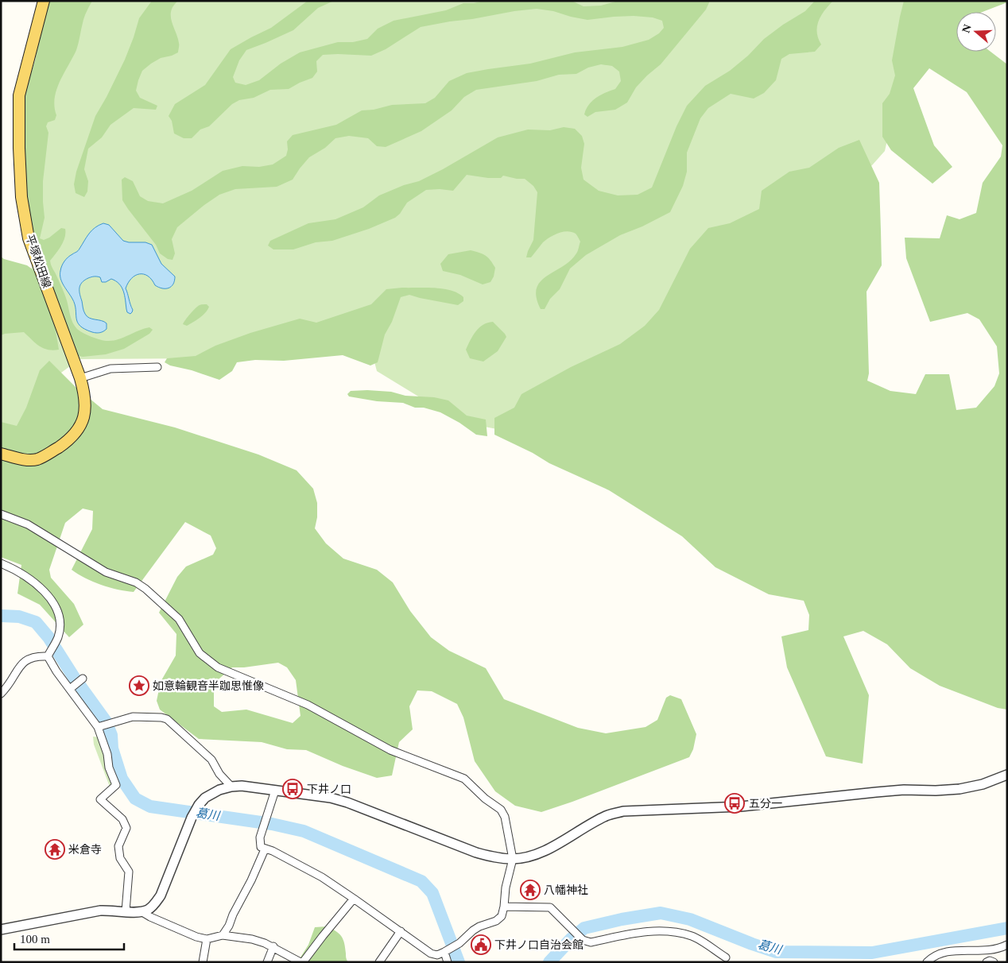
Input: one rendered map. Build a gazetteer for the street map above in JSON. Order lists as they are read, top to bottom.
{
  "streets": {
    "main road": ["平塚松田線"]
  },
  "water": ["葛川"],
  "places": {
    "place": ["如意輪観音半跏思惟像"],
    "bus stop": ["下井ノ口", "五分一"],
    "temple": ["米倉寺", "八幡神社"],
    "public building": ["下井ノ口自治会館"]
  },
  "scale_bar": "100 m",
  "north": "left"
}
